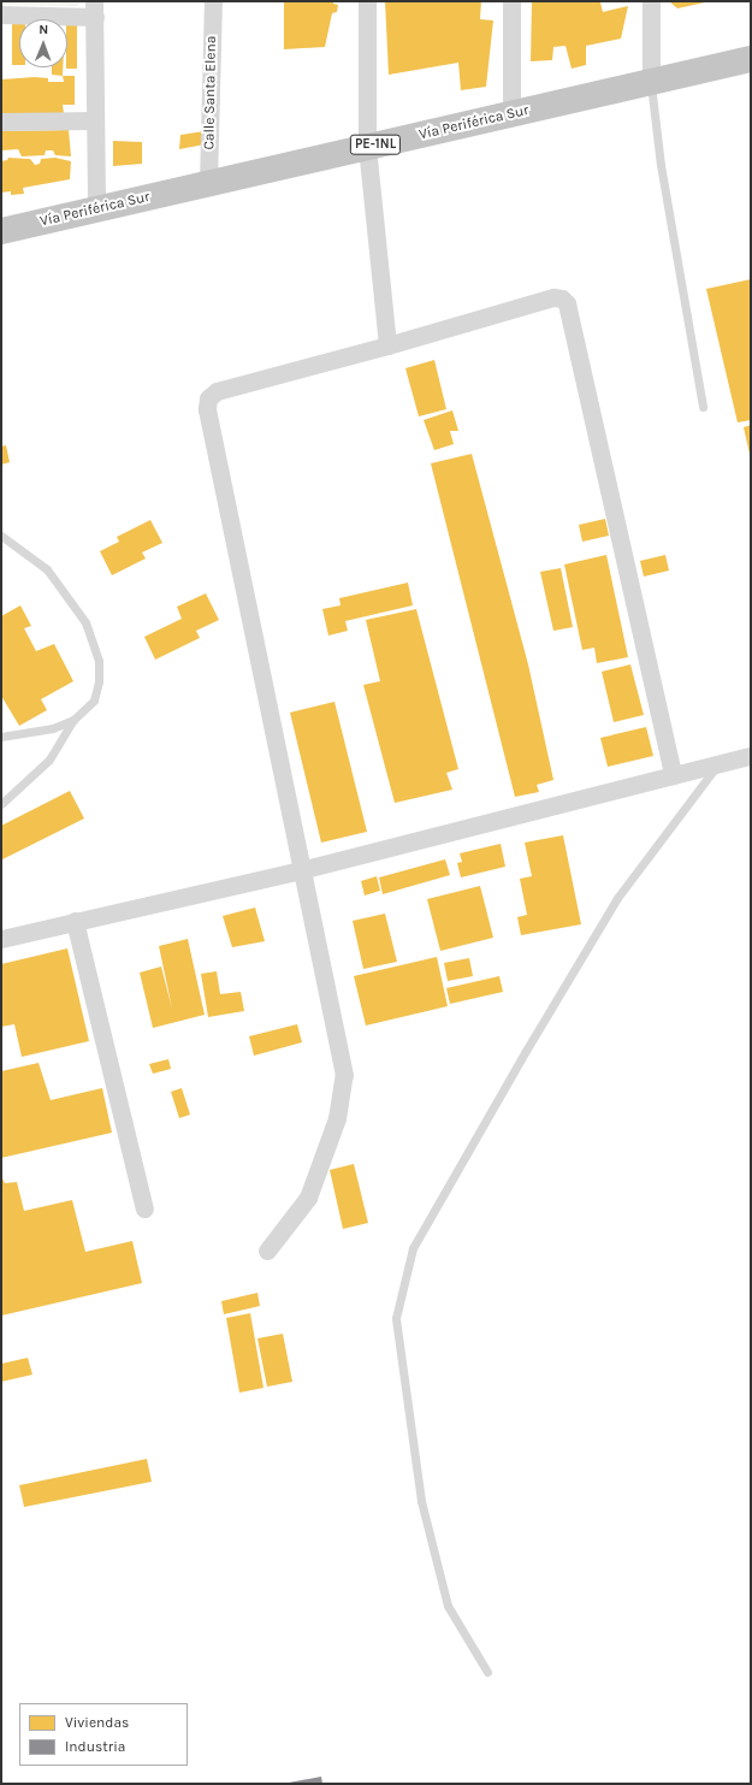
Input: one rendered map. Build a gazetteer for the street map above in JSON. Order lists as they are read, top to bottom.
{
  "streets": {
    "highway": ["Vía Periférica Sur", "PE-1NL"],
    "street": ["Calle Santa Elena"]
  },
  "crossings": [
    ["Calle Santa Elena", "Vía Periférica Sur"]
  ],
  "legend": ["Viviendas", "Industria"],
  "north": "top"
}
